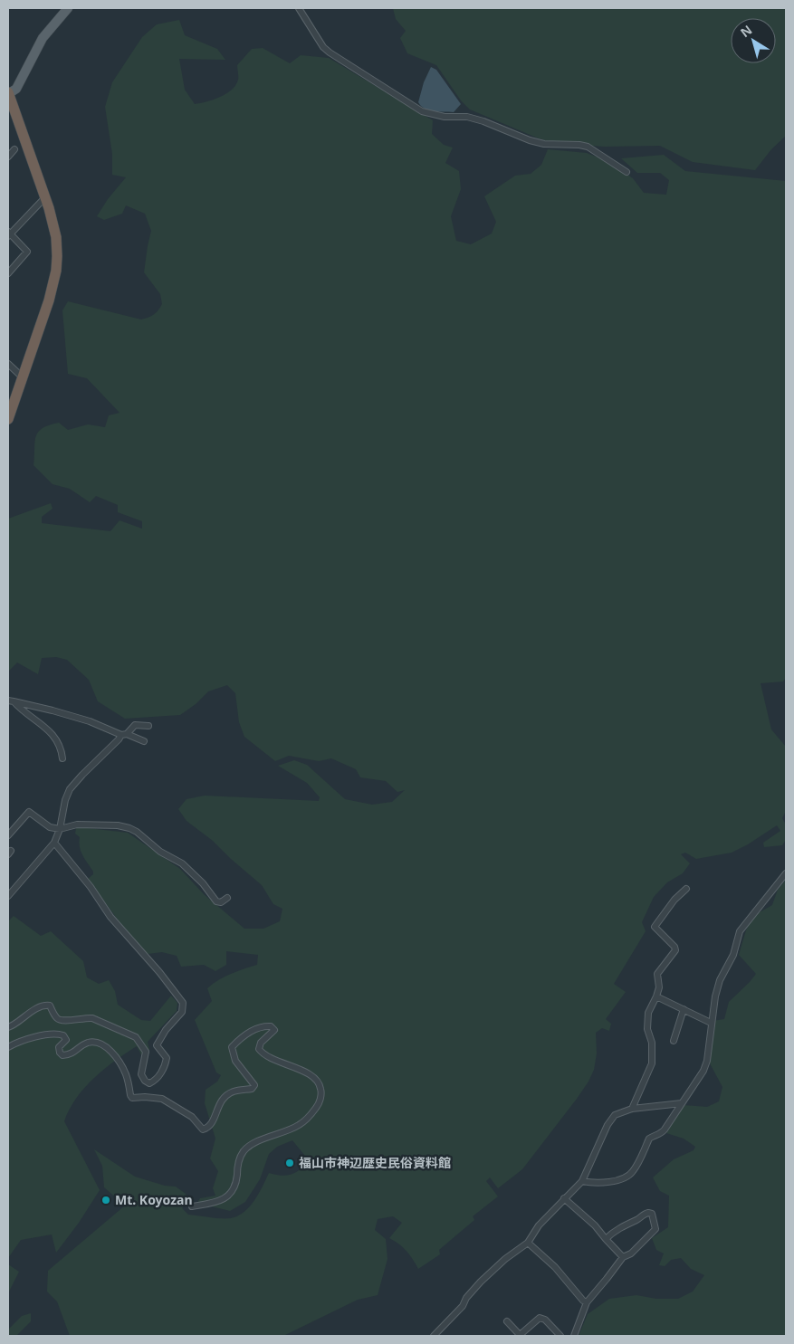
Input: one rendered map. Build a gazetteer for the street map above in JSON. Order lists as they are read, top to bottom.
{
  "places": ["福山市神辺歴史民俗資料館", "Mt. Koyozan"],
  "north": "top left"
}
